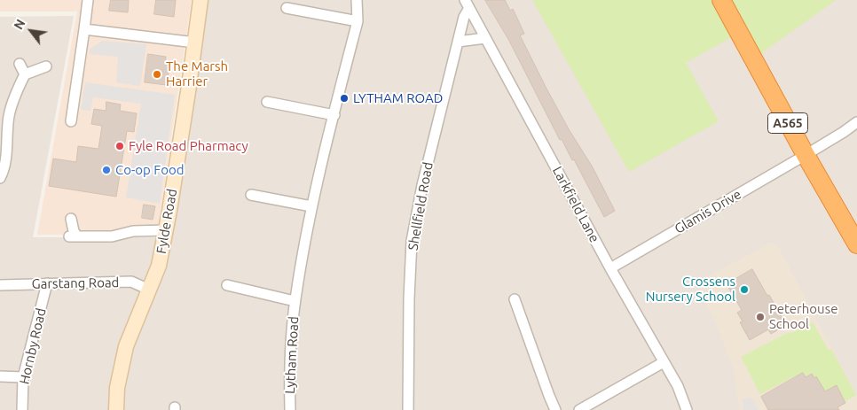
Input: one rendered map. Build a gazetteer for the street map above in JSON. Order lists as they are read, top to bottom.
{
  "streets": {
    "highway": ["A565"],
    "street": [
      "Larkfield Lane",
      "Shellfield Road",
      "Glamis Drive",
      "Fylde Road",
      "Garstang Road",
      "Hornby Road",
      "Lytham Road"
    ]
  },
  "crossings": [
    ["A565", "Glamis Drive"],
    ["Larkfield Lane", "Shellfield Road"],
    ["Larkfield Lane", "Glamis Drive"],
    ["Fylde Road", "Garstang Road"],
    ["Garstang Road", "Hornby Road"]
  ],
  "places": [
    "The Marsh Harrier",
    "LYTHAM ROAD",
    "Fyle Road Pharmacy",
    "Co-op Food",
    "Crossens Nursery School",
    "Peterhouse School"
  ],
  "north": "top left"
}
